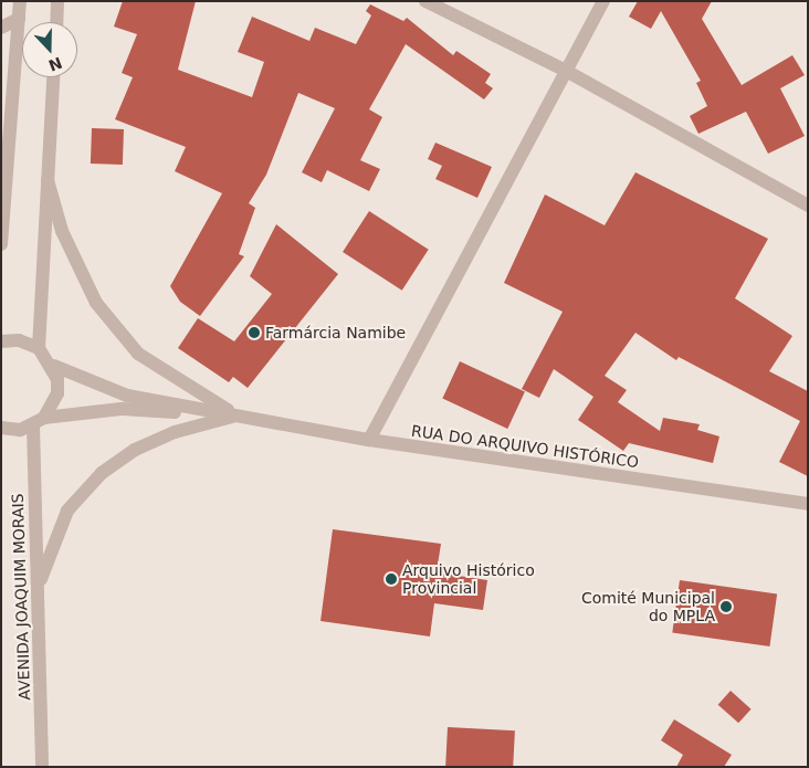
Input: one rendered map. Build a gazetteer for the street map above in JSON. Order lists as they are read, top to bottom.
{
  "streets": {
    "street": ["RUA DO ARQUIVO HISTÓRICO", "AVENIDA JOAQUIM MORAIS"]
  },
  "places": ["Farmárcia Namibe", "Arquivo Histórico Provincial", "Comité Municipal do MPLA"],
  "north": "bottom"
}
